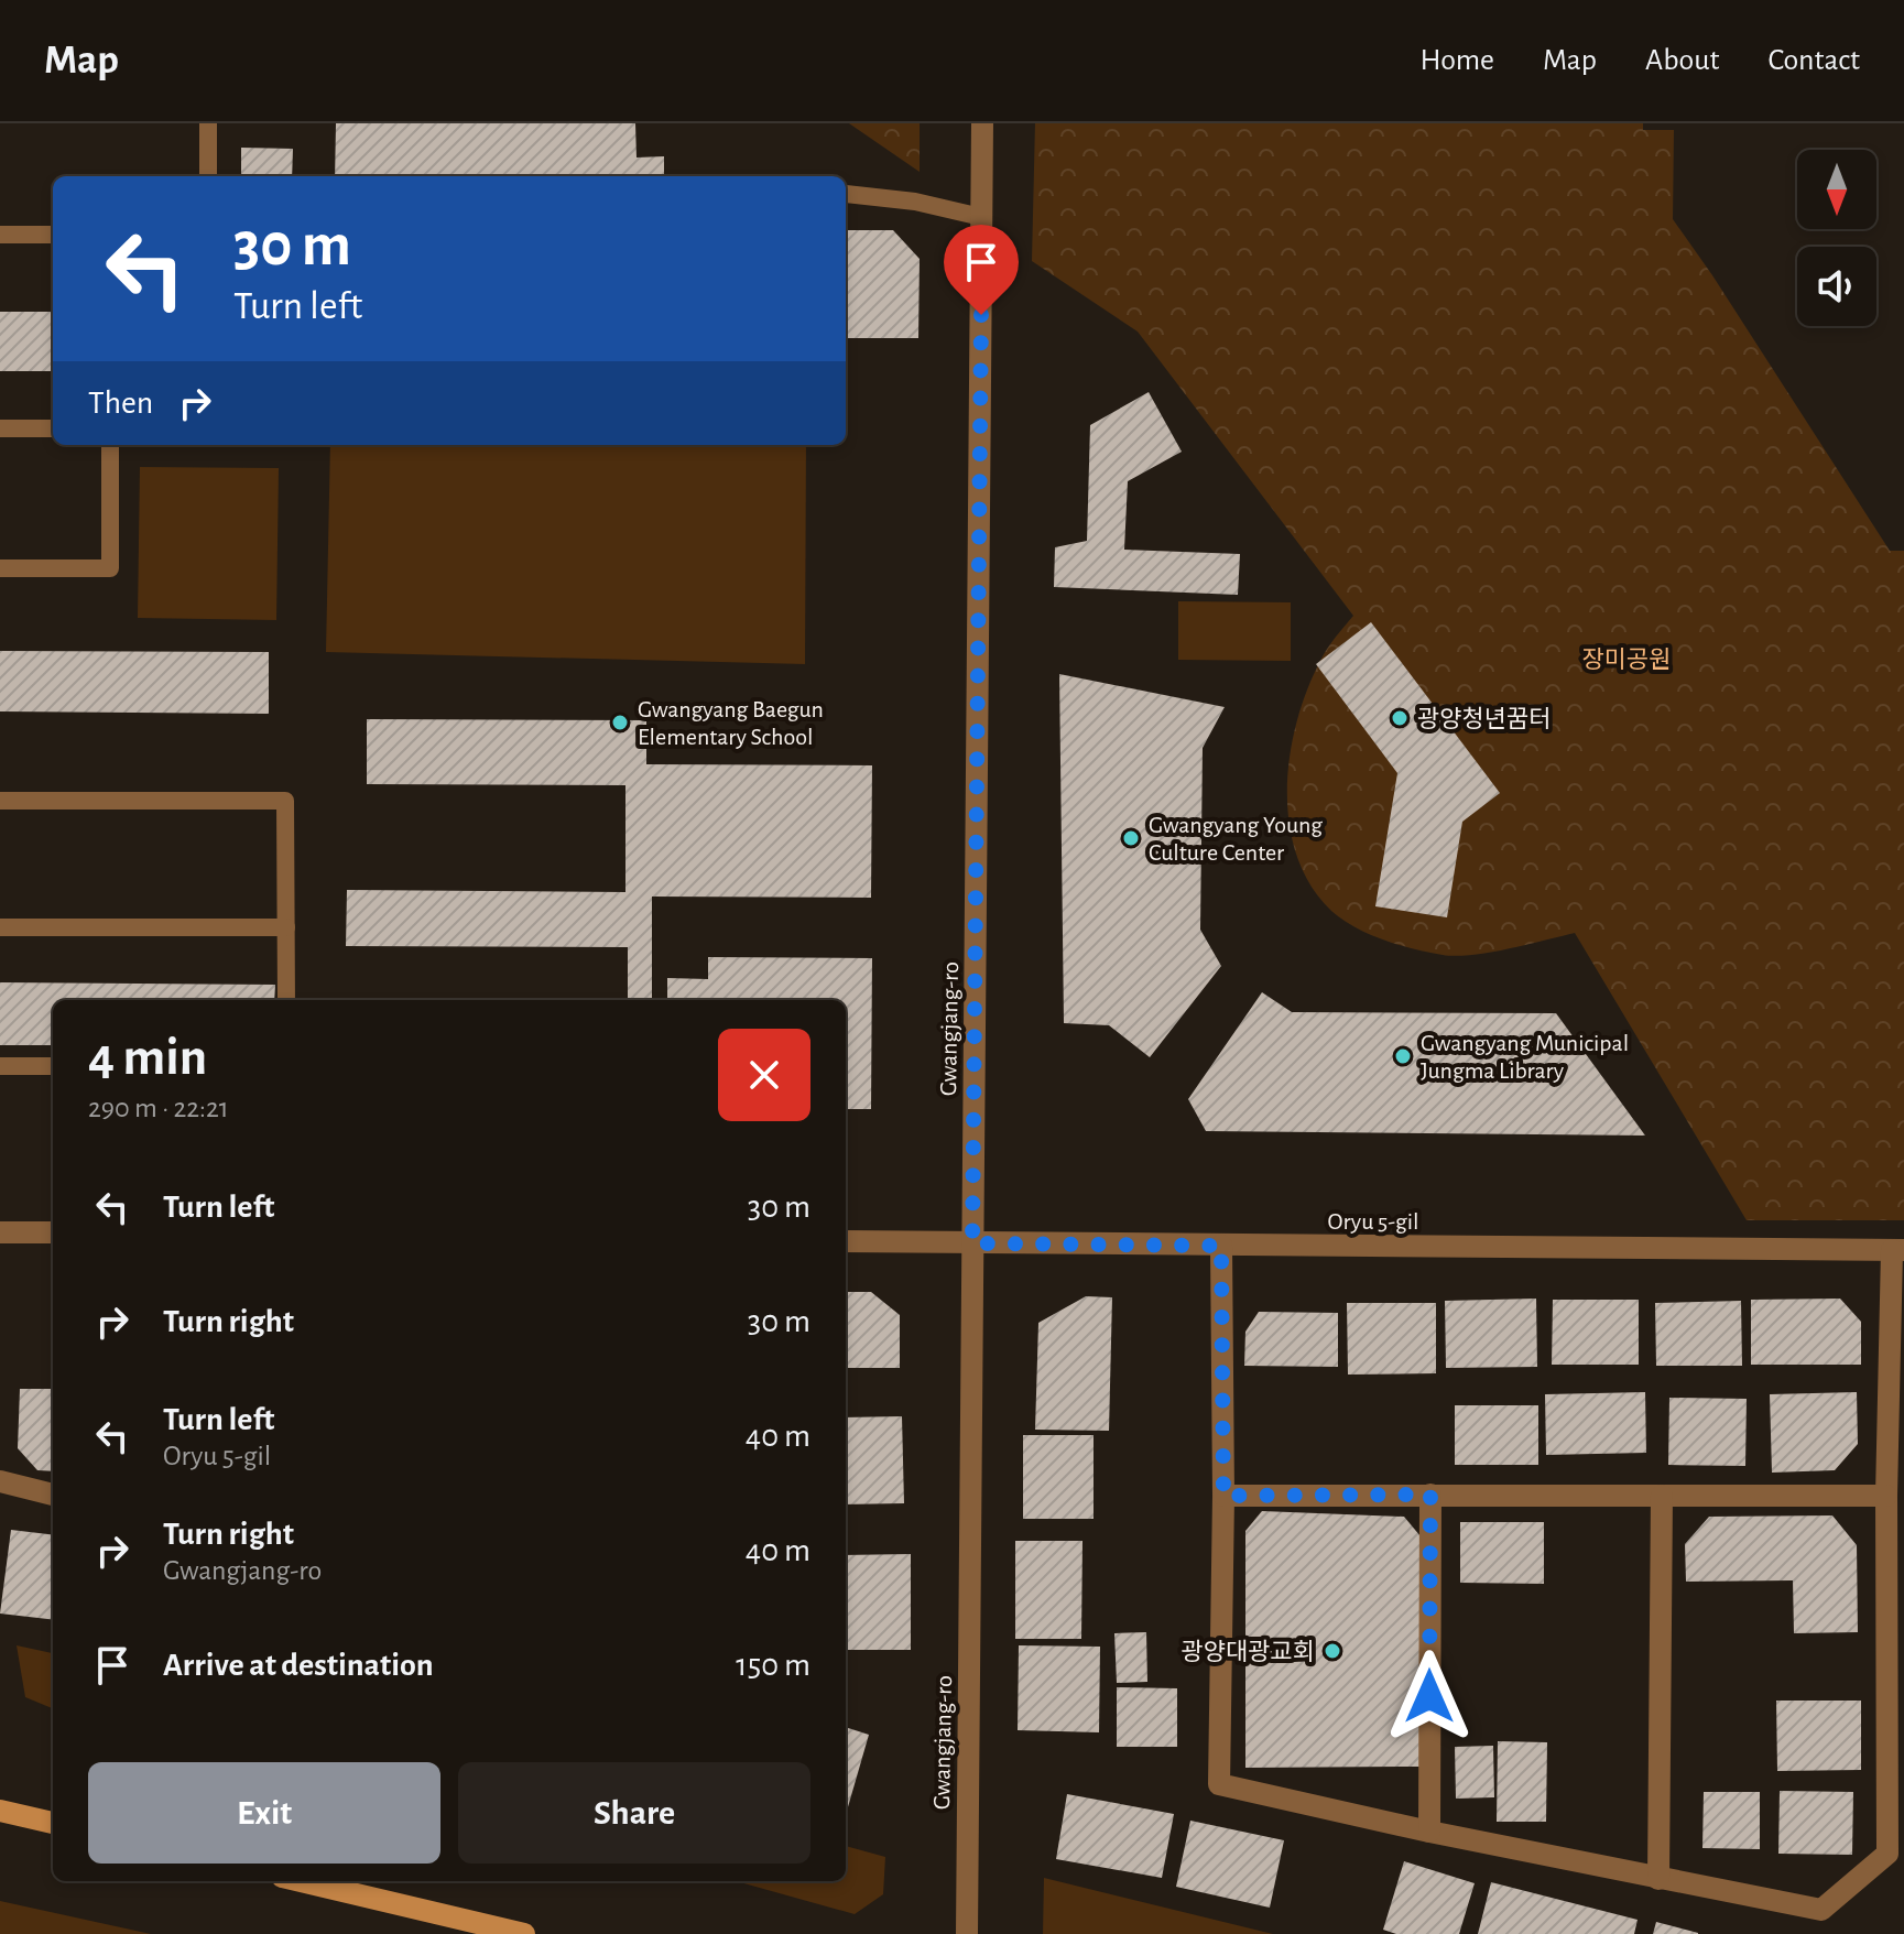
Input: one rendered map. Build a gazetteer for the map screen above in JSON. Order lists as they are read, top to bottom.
{
  "streets": {
    "street": ["Gwangjang-ro", "Oryu 5-gil"]
  },
  "crossings": [
    ["Gwangjang-ro", "Oryu 5-gil"]
  ],
  "parks": ["장미공원"],
  "places": [
    "광양청년꿈터",
    "Gwangyang Baegun Elementary School",
    "Gwangyang Young Culture Center",
    "Gwangyang Municipal Jungma Library",
    "광양대광교회"
  ],
  "north": "bottom",
  "page": {
    "header": "Map",
    "nav": [
      "Home",
      "Map",
      "About",
      "Contact"
    ],
    "turn": ["30 m", "Turn left"],
    "then": "Then",
    "heading": ["4 min", "290 m · 22:21"],
    "list": [
      {
        "name": "Turn left",
        "value": "30 m"
      },
      {
        "name": "Turn right",
        "value": "30 m"
      },
      {
        "name": "Turn left",
        "note": "Oryu 5-gil",
        "value": "40 m"
      },
      {
        "name": "Turn right",
        "note": "Gwangjang-ro",
        "value": "40 m"
      },
      {
        "name": "Arrive at destination",
        "value": "150 m"
      }
    ],
    "buttons": ["Exit", "Share"]
  }
}
